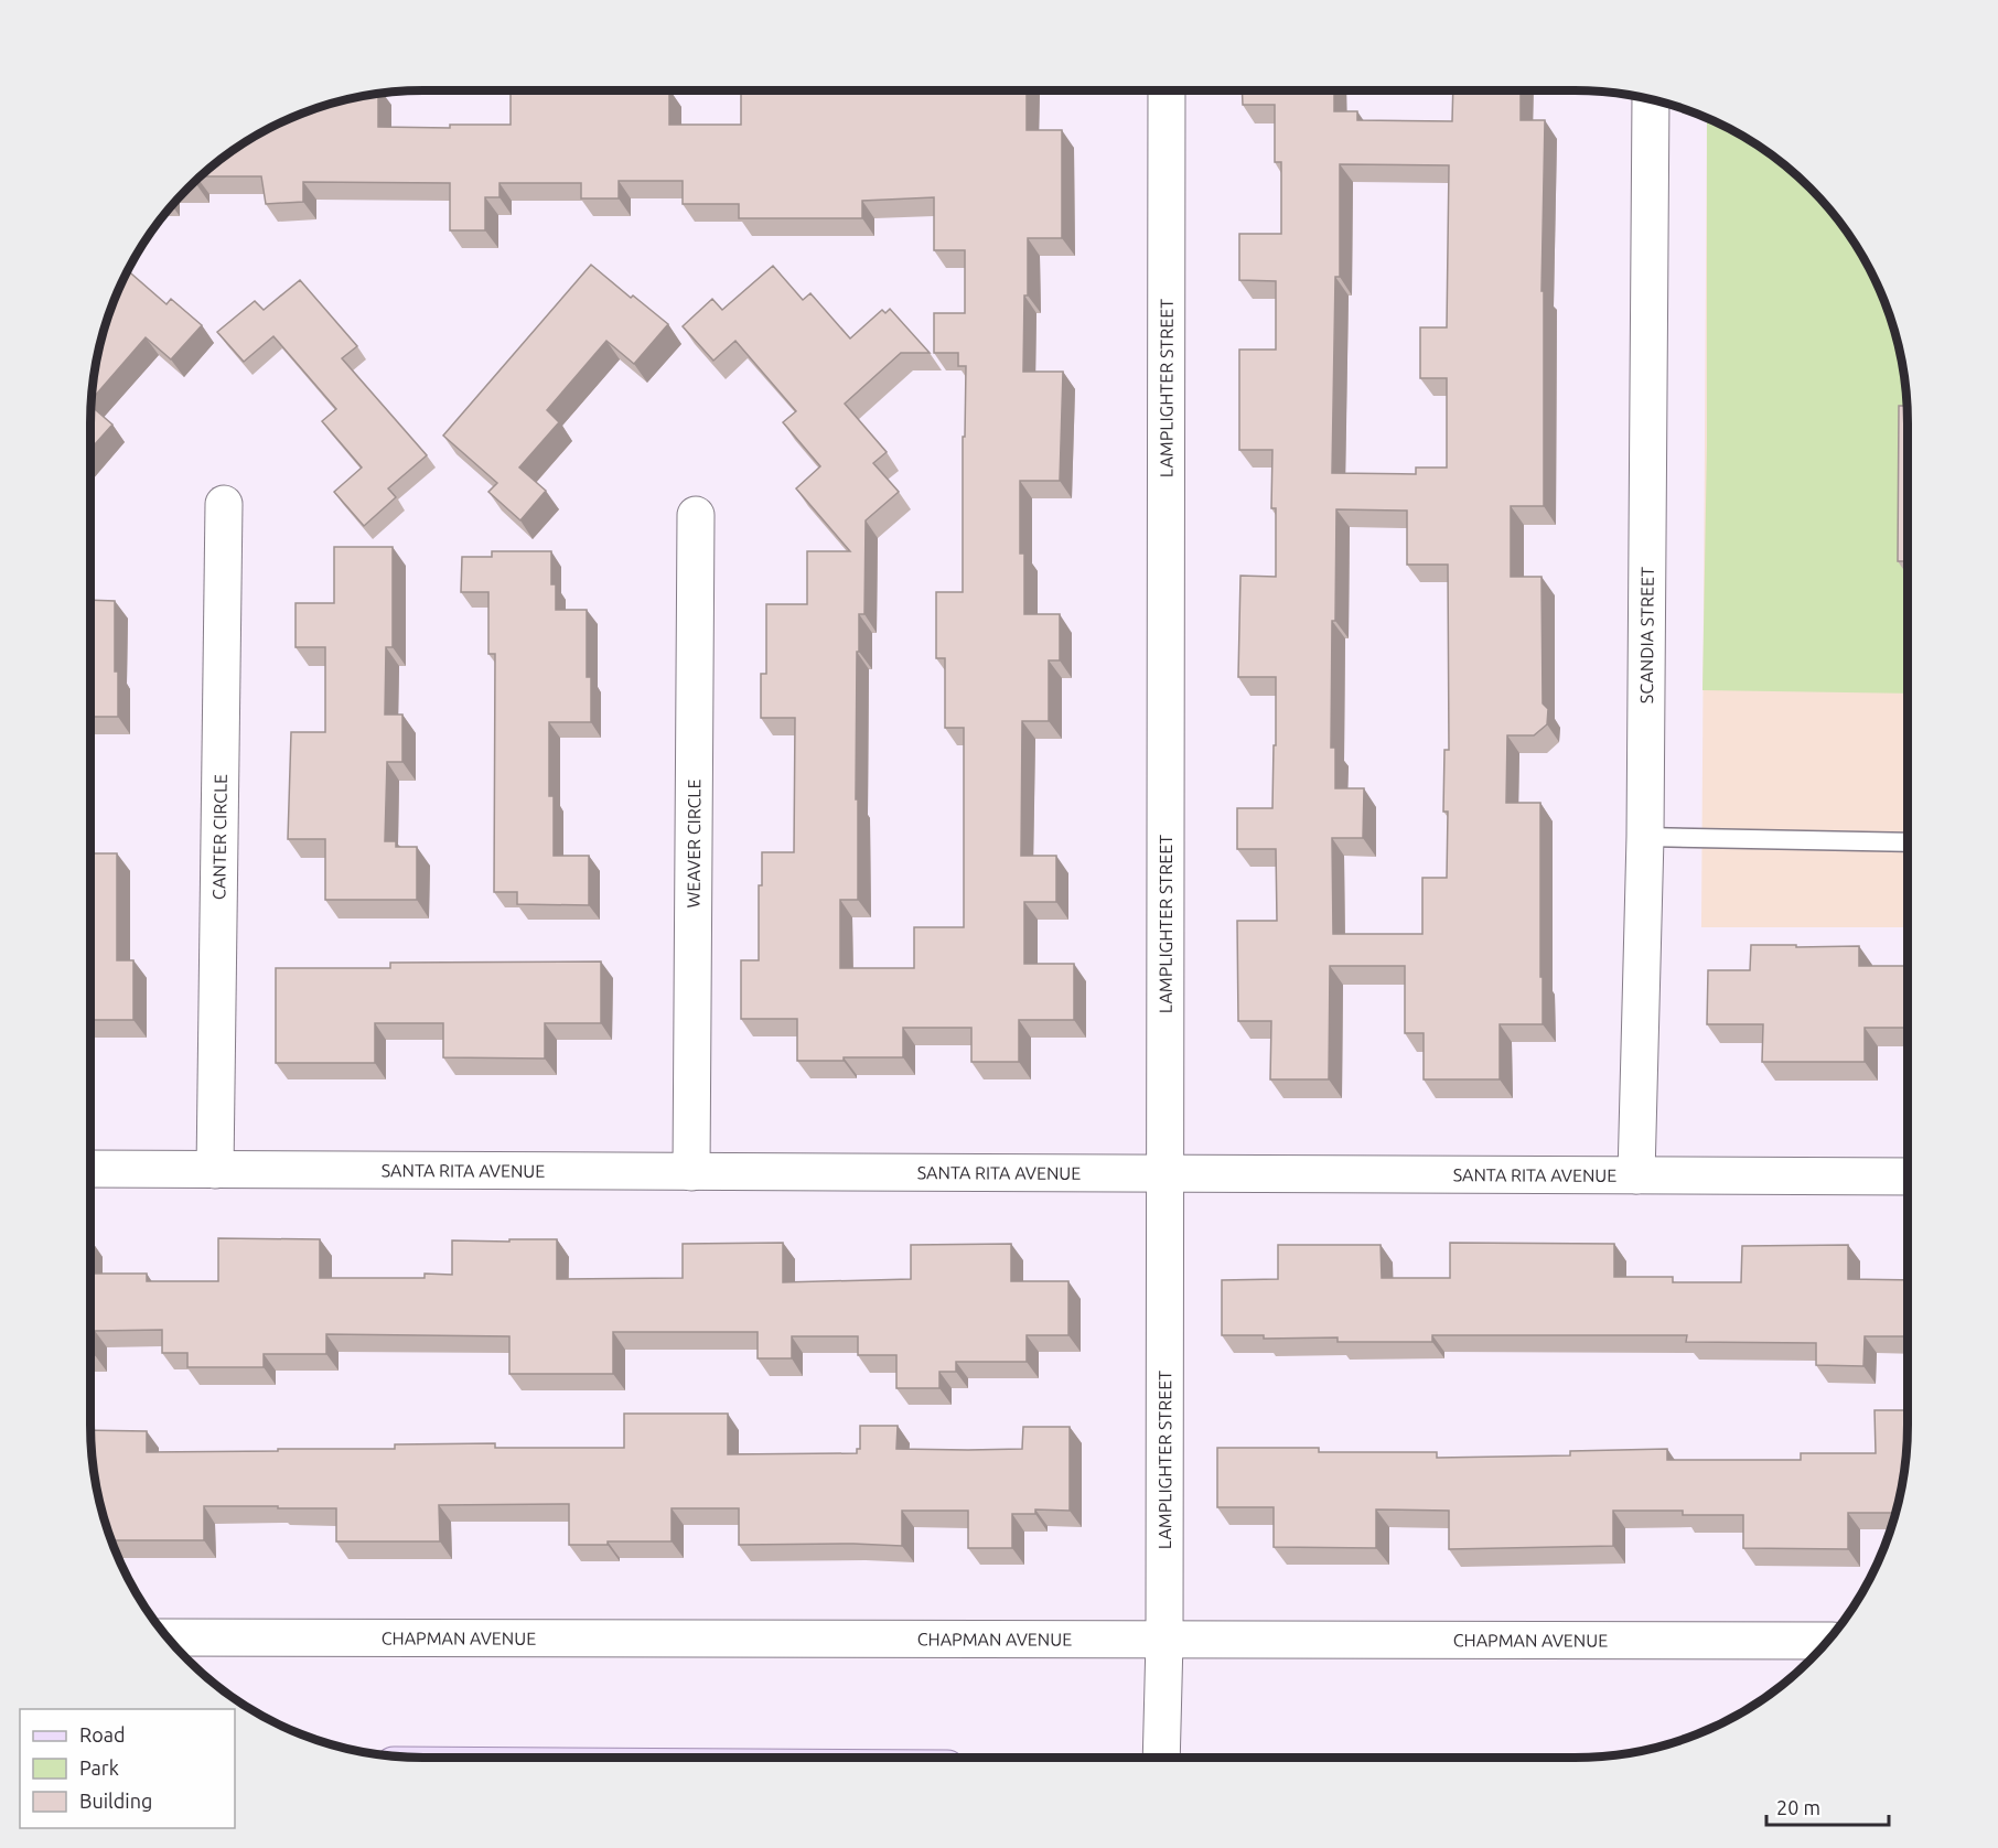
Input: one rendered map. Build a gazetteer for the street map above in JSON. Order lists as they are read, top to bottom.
{
  "streets": {
    "street": [
      "LAMPLIGHTER STREET",
      "SCANDIA STREET",
      "CANTER CIRCLE",
      "WEAVER CIRCLE",
      "SANTA RITA AVENUE",
      "CHAPMAN AVENUE"
    ]
  },
  "crossings": [
    ["LAMPLIGHTER STREET", "SANTA RITA AVENUE"],
    ["LAMPLIGHTER STREET", "CHAPMAN AVENUE"],
    ["SCANDIA STREET", "SANTA RITA AVENUE"],
    ["CANTER CIRCLE", "SANTA RITA AVENUE"],
    ["WEAVER CIRCLE", "SANTA RITA AVENUE"]
  ],
  "legend": ["Road", "Park", "Building"],
  "scale_bar": "20 m"
}
